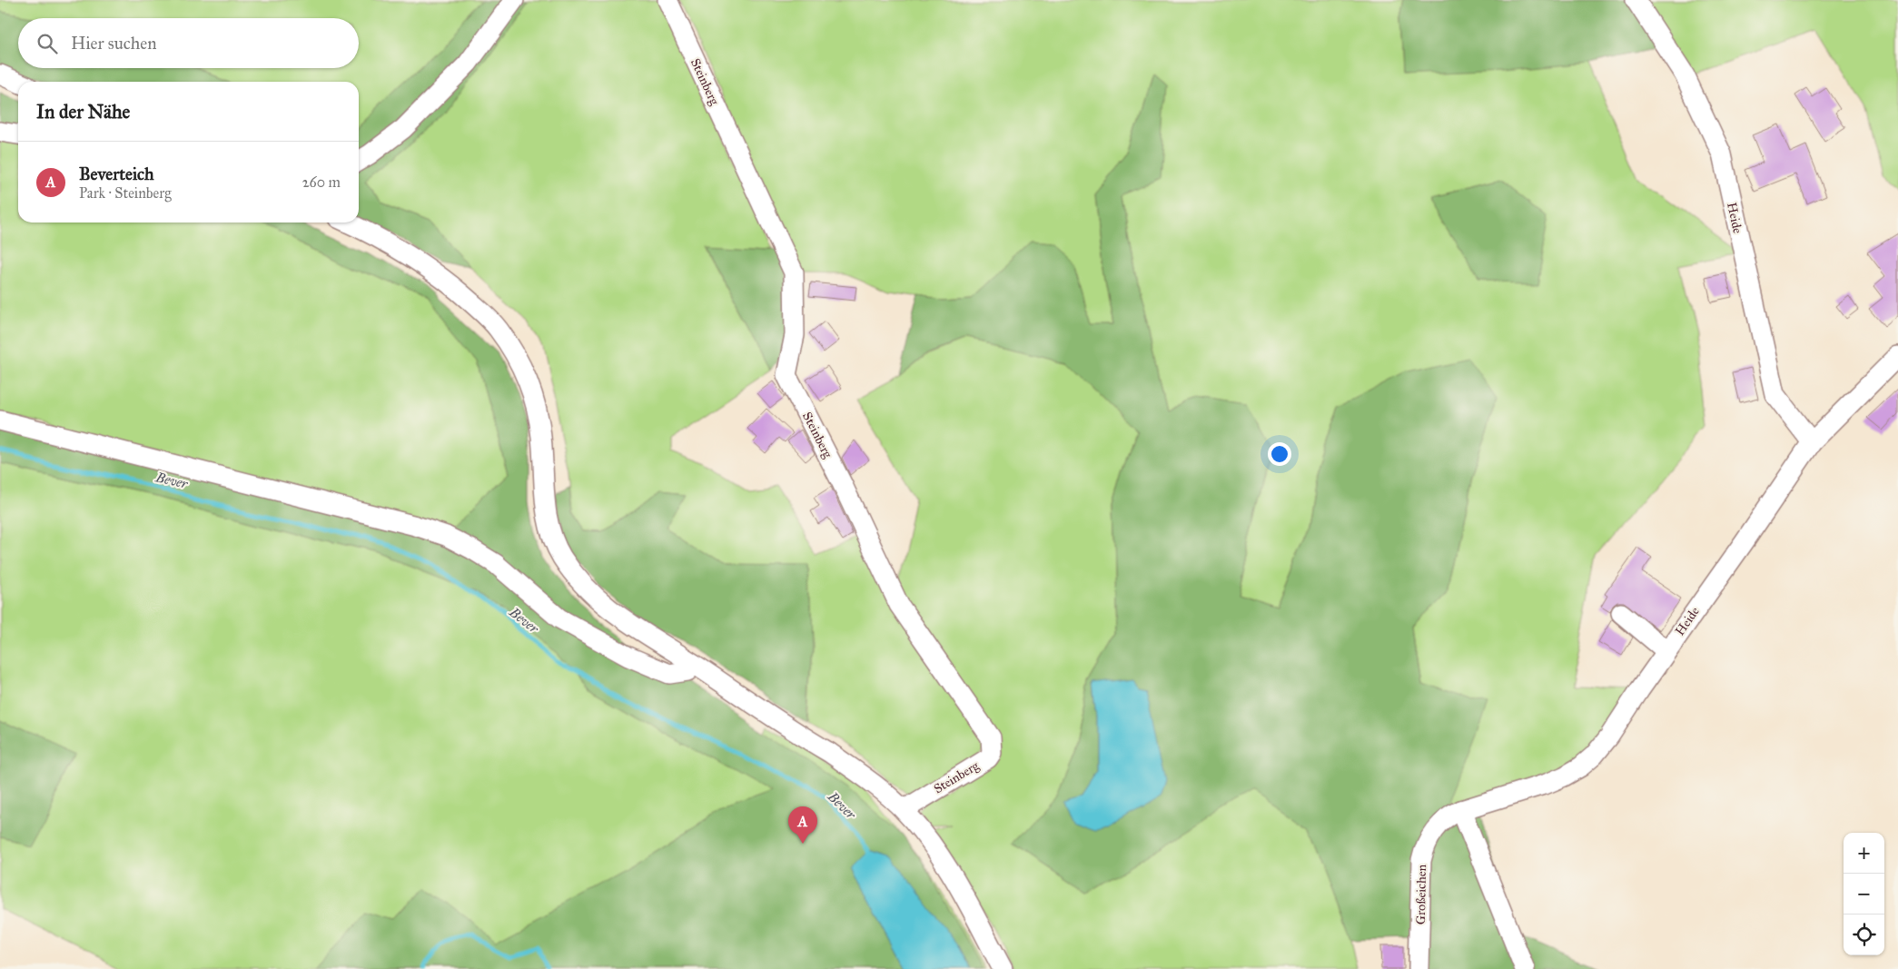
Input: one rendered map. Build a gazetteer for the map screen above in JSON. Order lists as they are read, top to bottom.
{
  "streets": {
    "street": ["Steinberg", "Heide", "Großeichen"]
  },
  "crossings": [
    ["Heide", "Großeichen"]
  ],
  "water": ["Bever"],
  "page": {
    "search": "Hier suchen",
    "heading": "In der Nähe",
    "list": [
      {
        "mark": "A",
        "name": "Beverteich",
        "note": "Park · Steinberg",
        "value": "260 m"
      }
    ],
    "pins": "A",
    "map_buttons": ["+", "−"]
  }
}
